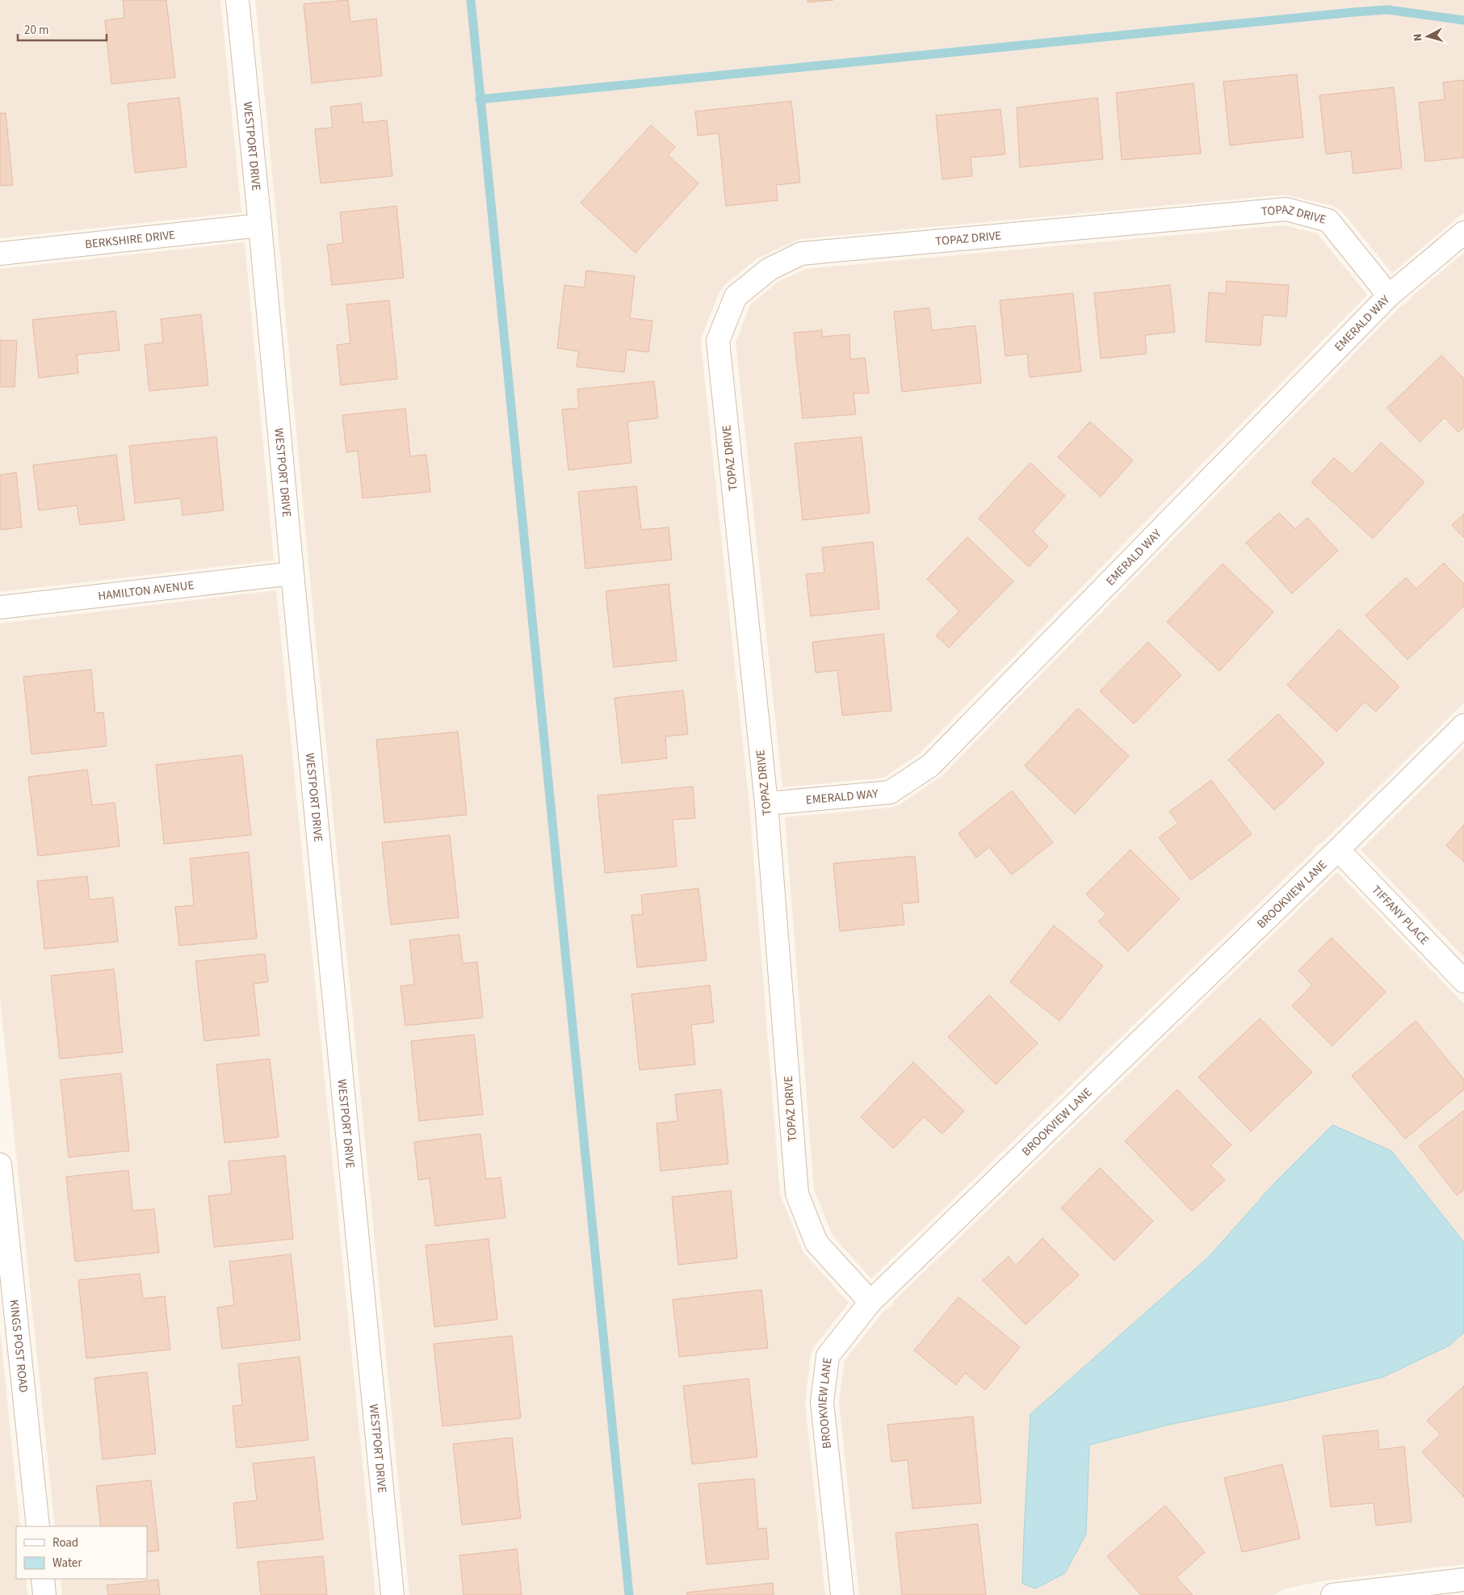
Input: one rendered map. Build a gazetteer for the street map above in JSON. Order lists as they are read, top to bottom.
{
  "streets": {
    "street": [
      "WESTPORT DRIVE",
      "TOPAZ DRIVE",
      "BERKSHIRE DRIVE",
      "EMERALD WAY",
      "HAMILTON AVENUE",
      "BROOKVIEW LANE",
      "TIFFANY PLACE",
      "KINGS POST ROAD"
    ]
  },
  "crossings": [
    ["WESTPORT DRIVE", "BERKSHIRE DRIVE"],
    ["WESTPORT DRIVE", "HAMILTON AVENUE"],
    ["TOPAZ DRIVE", "EMERALD WAY"],
    ["TOPAZ DRIVE", "BROOKVIEW LANE"],
    ["BROOKVIEW LANE", "TIFFANY PLACE"]
  ],
  "legend": ["Road", "Water"],
  "scale_bar": "20 m",
  "north": "left"
}
